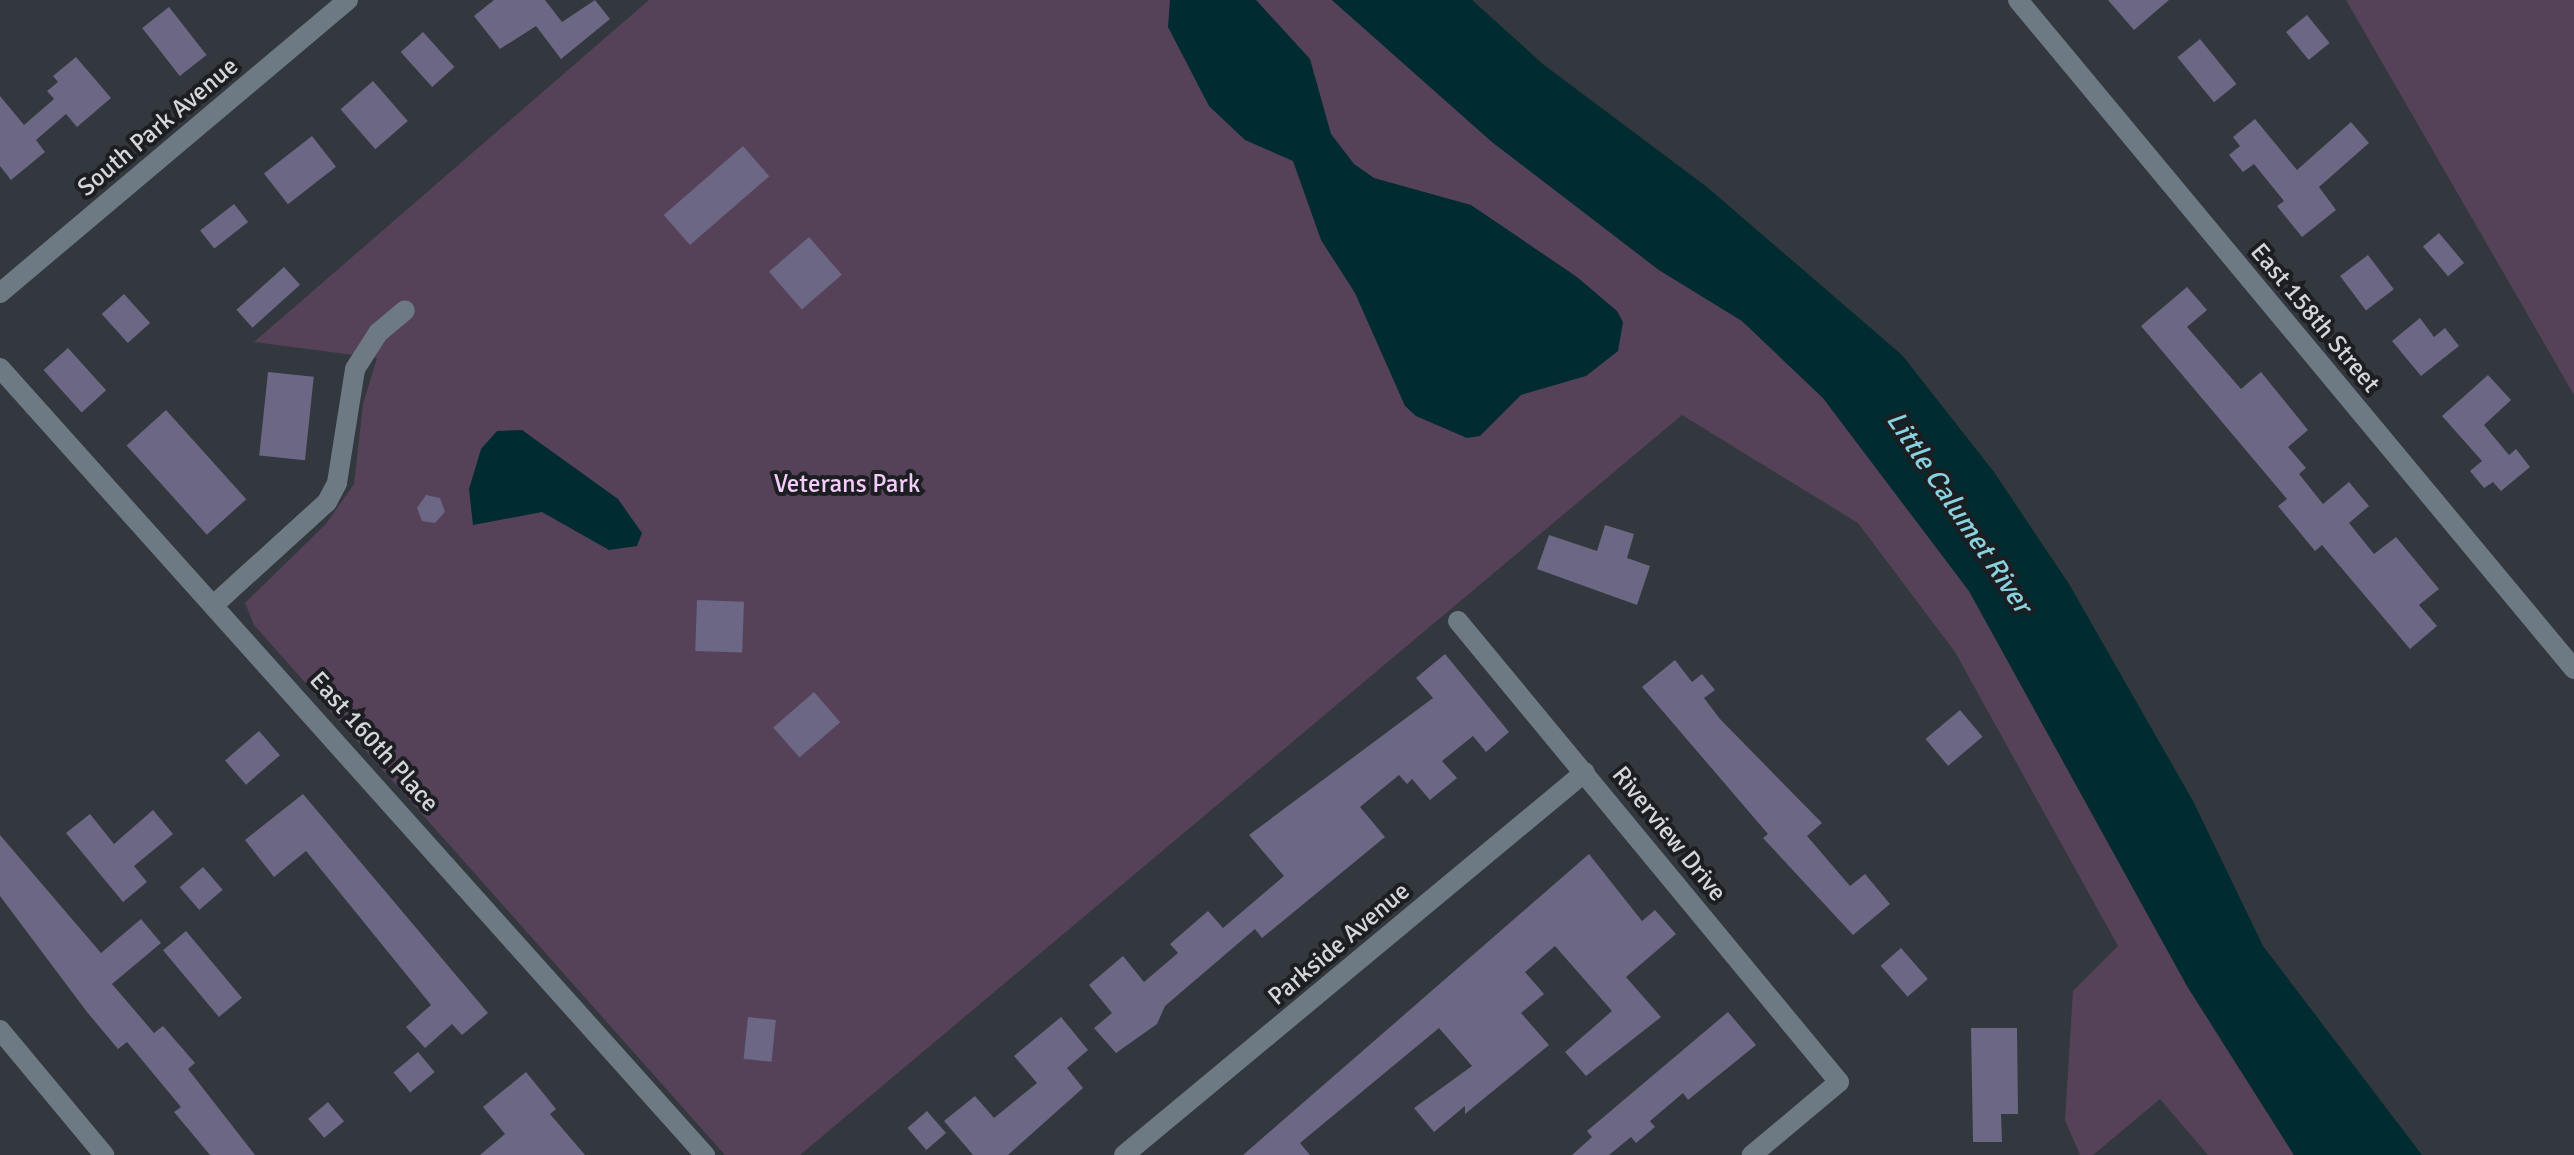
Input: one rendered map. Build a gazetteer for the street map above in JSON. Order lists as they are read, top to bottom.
{
  "streets": {
    "street": [
      "South Park Avenue",
      "East 158th Street",
      "East 160th Place",
      "Riverview Drive",
      "Parkside Avenue"
    ]
  },
  "crossings": [
    ["Riverview Drive", "Parkside Avenue"]
  ],
  "water": ["Little Calumet River"],
  "parks": ["Veterans Park"]
}
